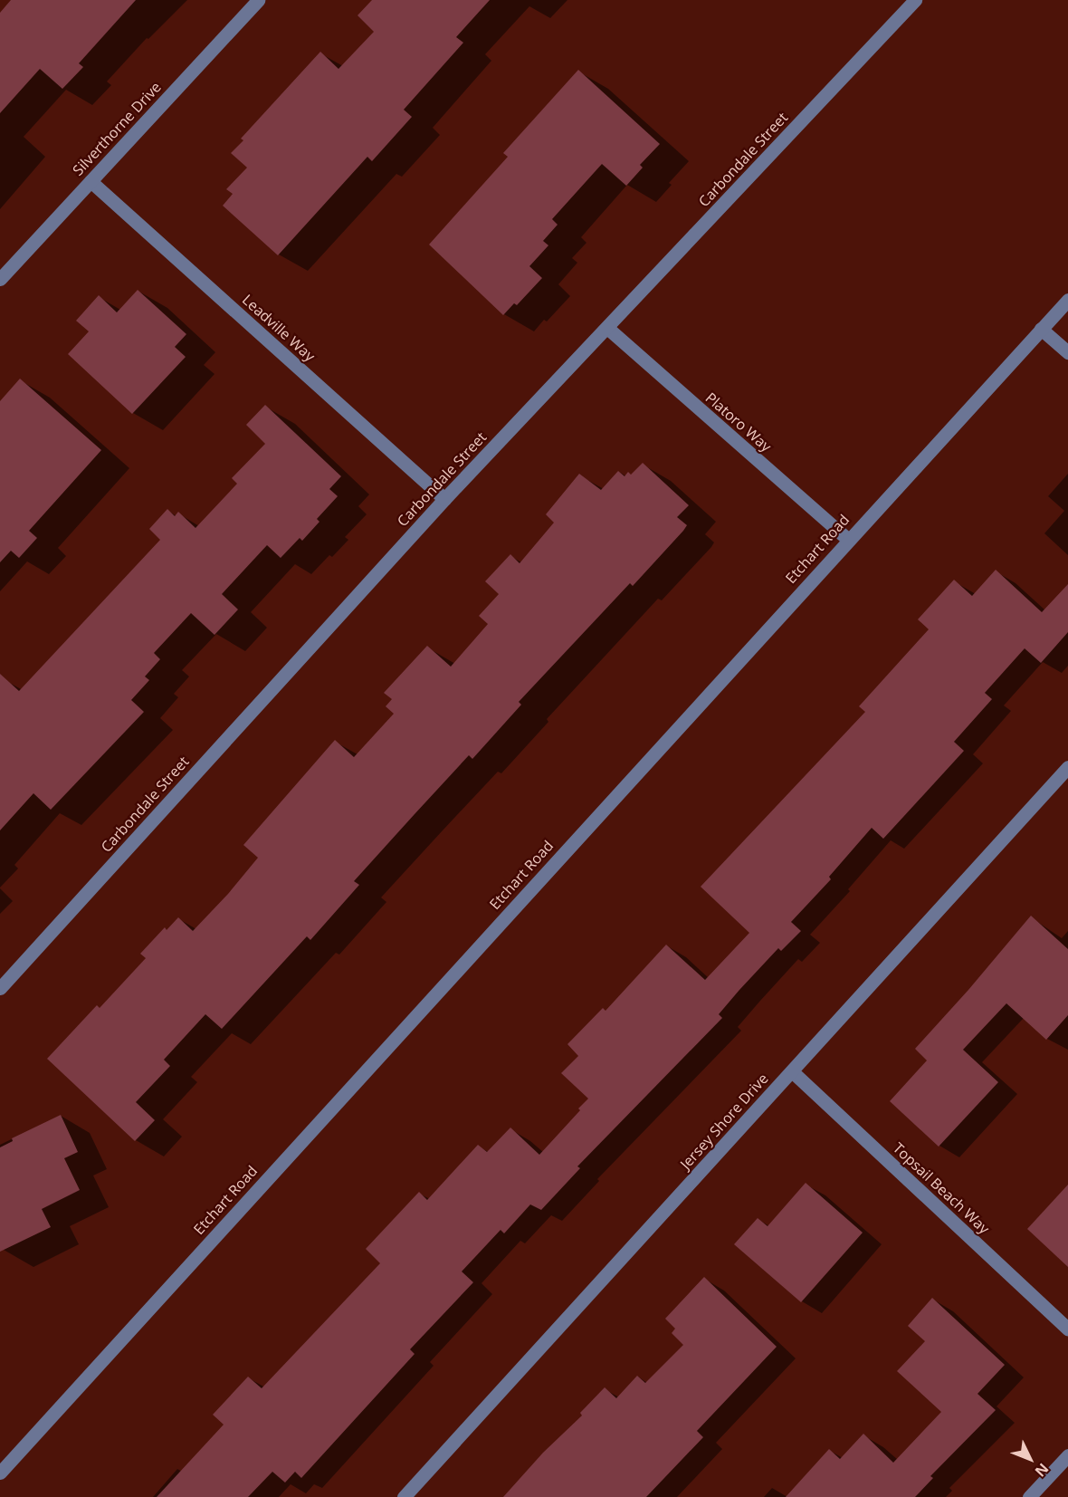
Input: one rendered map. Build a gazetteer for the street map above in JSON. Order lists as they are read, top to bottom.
{
  "streets": {
    "street": [
      "Silverthorne Drive",
      "Carbondale Street",
      "Leadville Way",
      "Platoro Way",
      "Etchart Road",
      "Jersey Shore Drive",
      "Topsail Beach Way"
    ]
  },
  "crossings": [
    ["Silverthorne Drive", "Leadville Way"],
    ["Carbondale Street", "Leadville Way"],
    ["Carbondale Street", "Platoro Way"],
    ["Platoro Way", "Etchart Road"],
    ["Jersey Shore Drive", "Topsail Beach Way"]
  ],
  "north": "bottom right"
}
